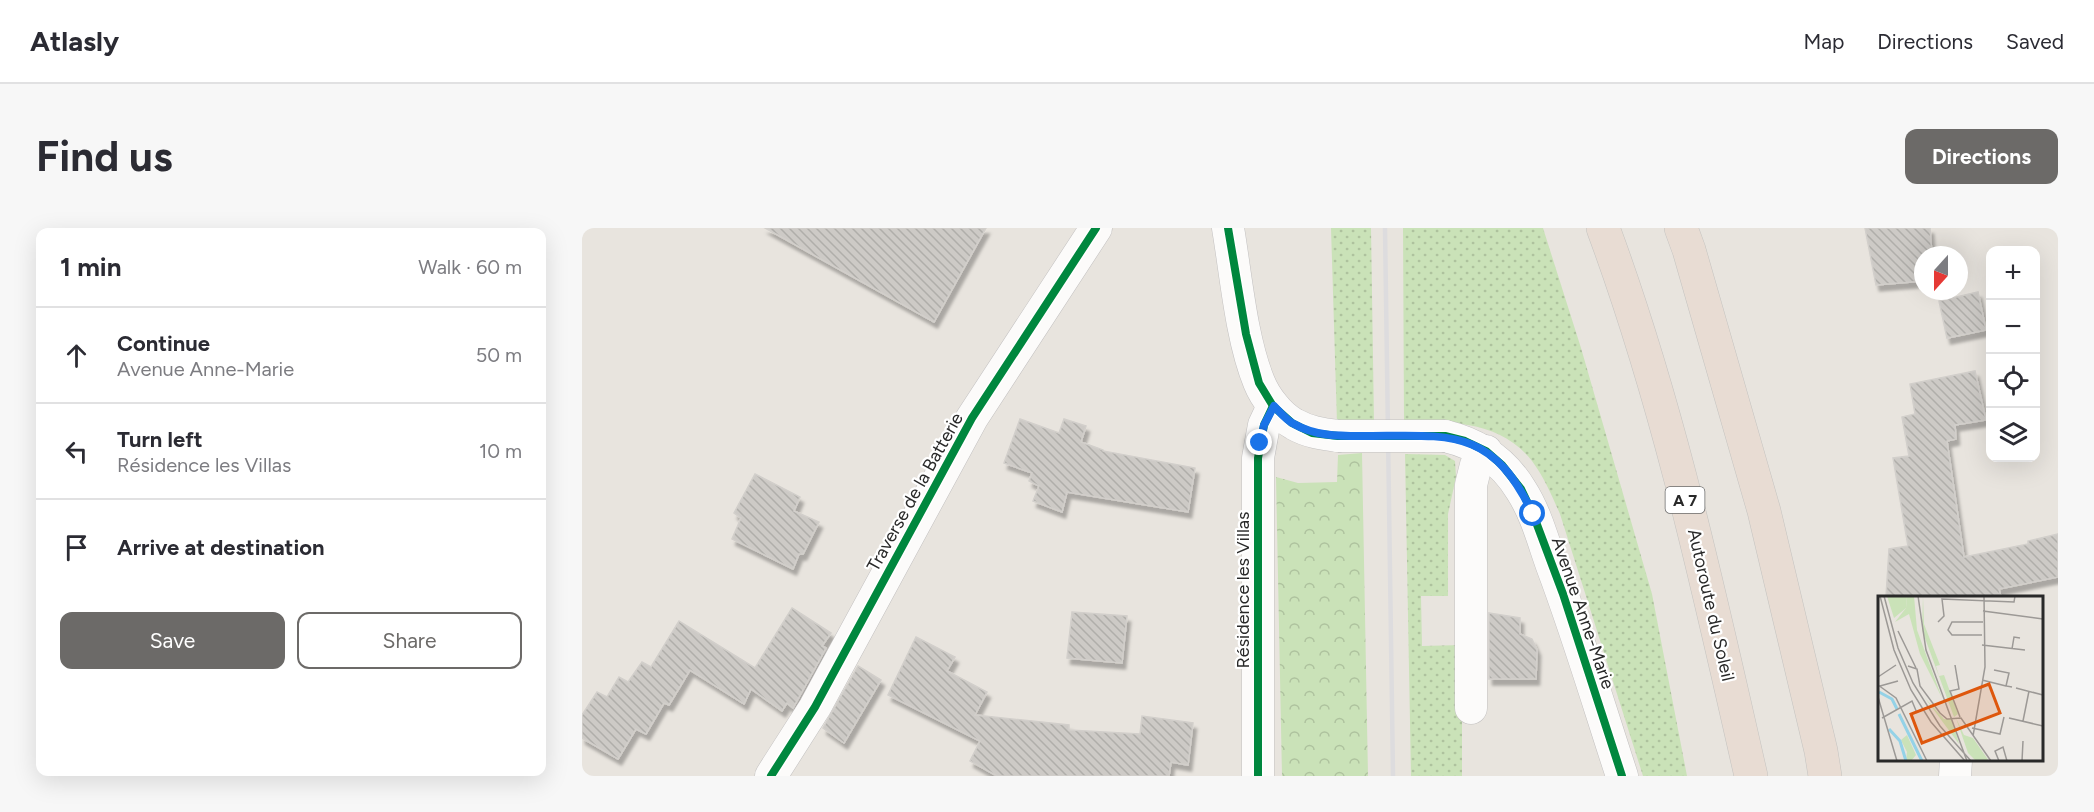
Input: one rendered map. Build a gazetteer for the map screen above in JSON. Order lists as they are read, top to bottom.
{
  "streets": {
    "highway": ["A 7", "Autoroute du Soleil"],
    "street": ["Traverse de la Batterie", "Résidence les Villas", "Avenue Anne-Marie"]
  },
  "crossings": [
    ["Résidence les Villas", "Avenue Anne-Marie"]
  ],
  "north": "bottom",
  "page": {
    "header": "Atlasly",
    "nav": ["Map", "Directions", "Saved"],
    "buttons": [
      "Directions",
      ["Save", "Share"]
    ],
    "title": "Find us",
    "heading": ["1 min", "Walk · 60 m"],
    "map_buttons": ["+", "−"],
    "list": [
      ["Continue", "Avenue Anne-Marie", "50 m"],
      ["Turn left", "Résidence les Villas", "10 m"],
      "Arrive at destination"
    ]
  }
}
